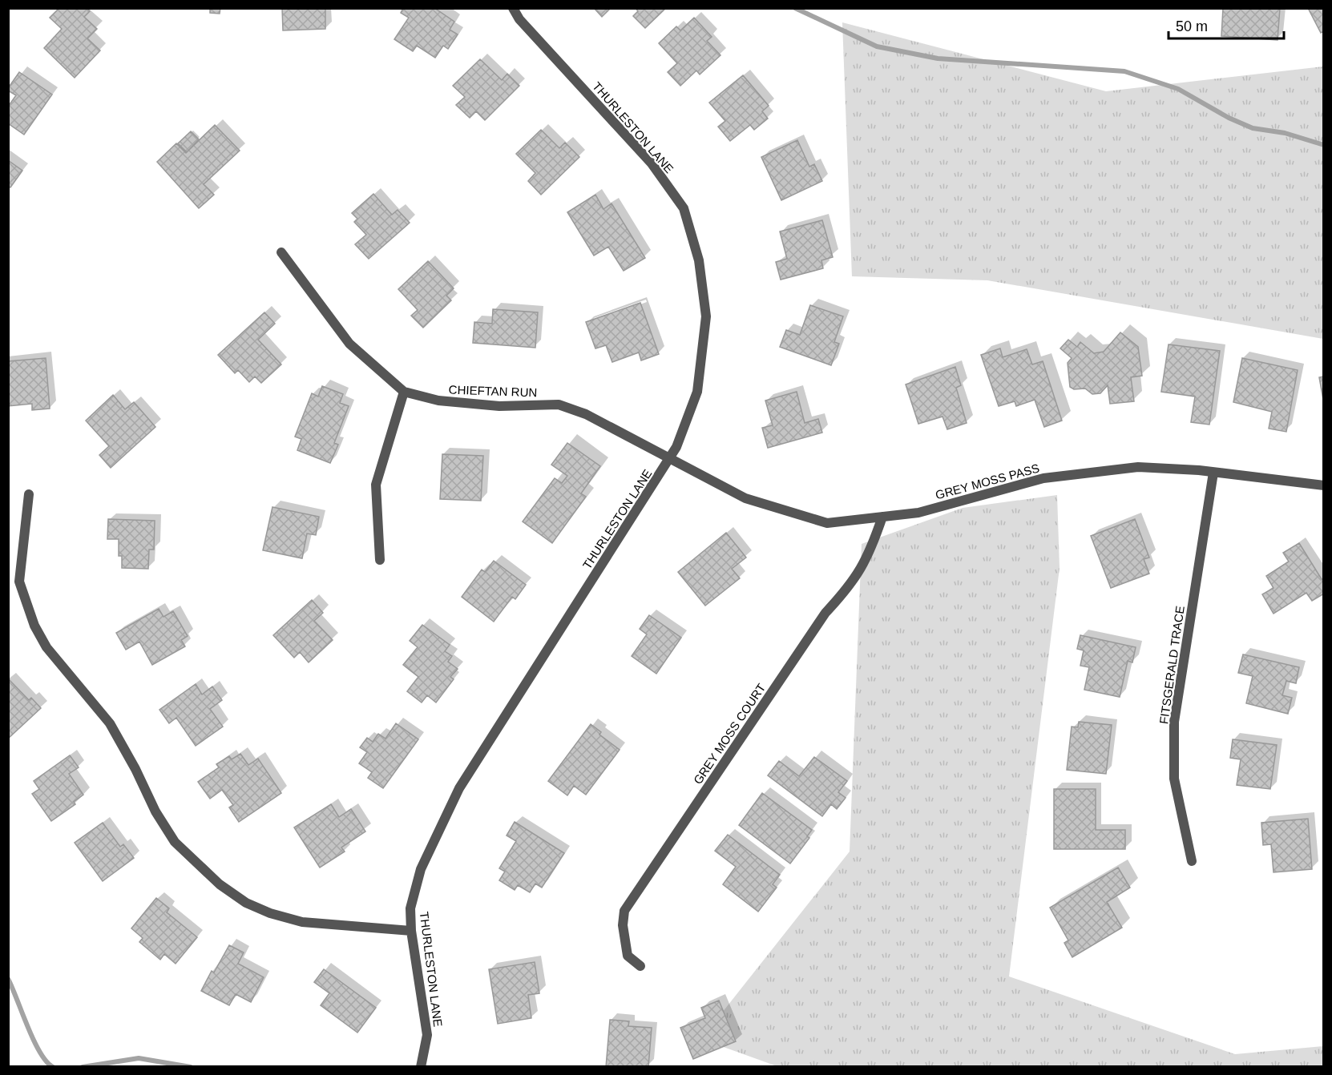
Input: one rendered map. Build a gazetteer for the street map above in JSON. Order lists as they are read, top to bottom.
{
  "streets": {
    "street": [
      "THURLESTON LANE",
      "CHIEFTAN RUN",
      "GREY MOSS PASS",
      "FITSGERALD TRACE",
      "GREY MOSS COURT"
    ]
  },
  "crossings": [
    ["THURLESTON LANE", "CHIEFTAN RUN"],
    ["THURLESTON LANE", "GREY MOSS PASS"],
    ["CHIEFTAN RUN", "GREY MOSS PASS"],
    ["GREY MOSS PASS", "FITSGERALD TRACE"],
    ["GREY MOSS PASS", "GREY MOSS COURT"]
  ],
  "scale_bar": "50 m"
}
